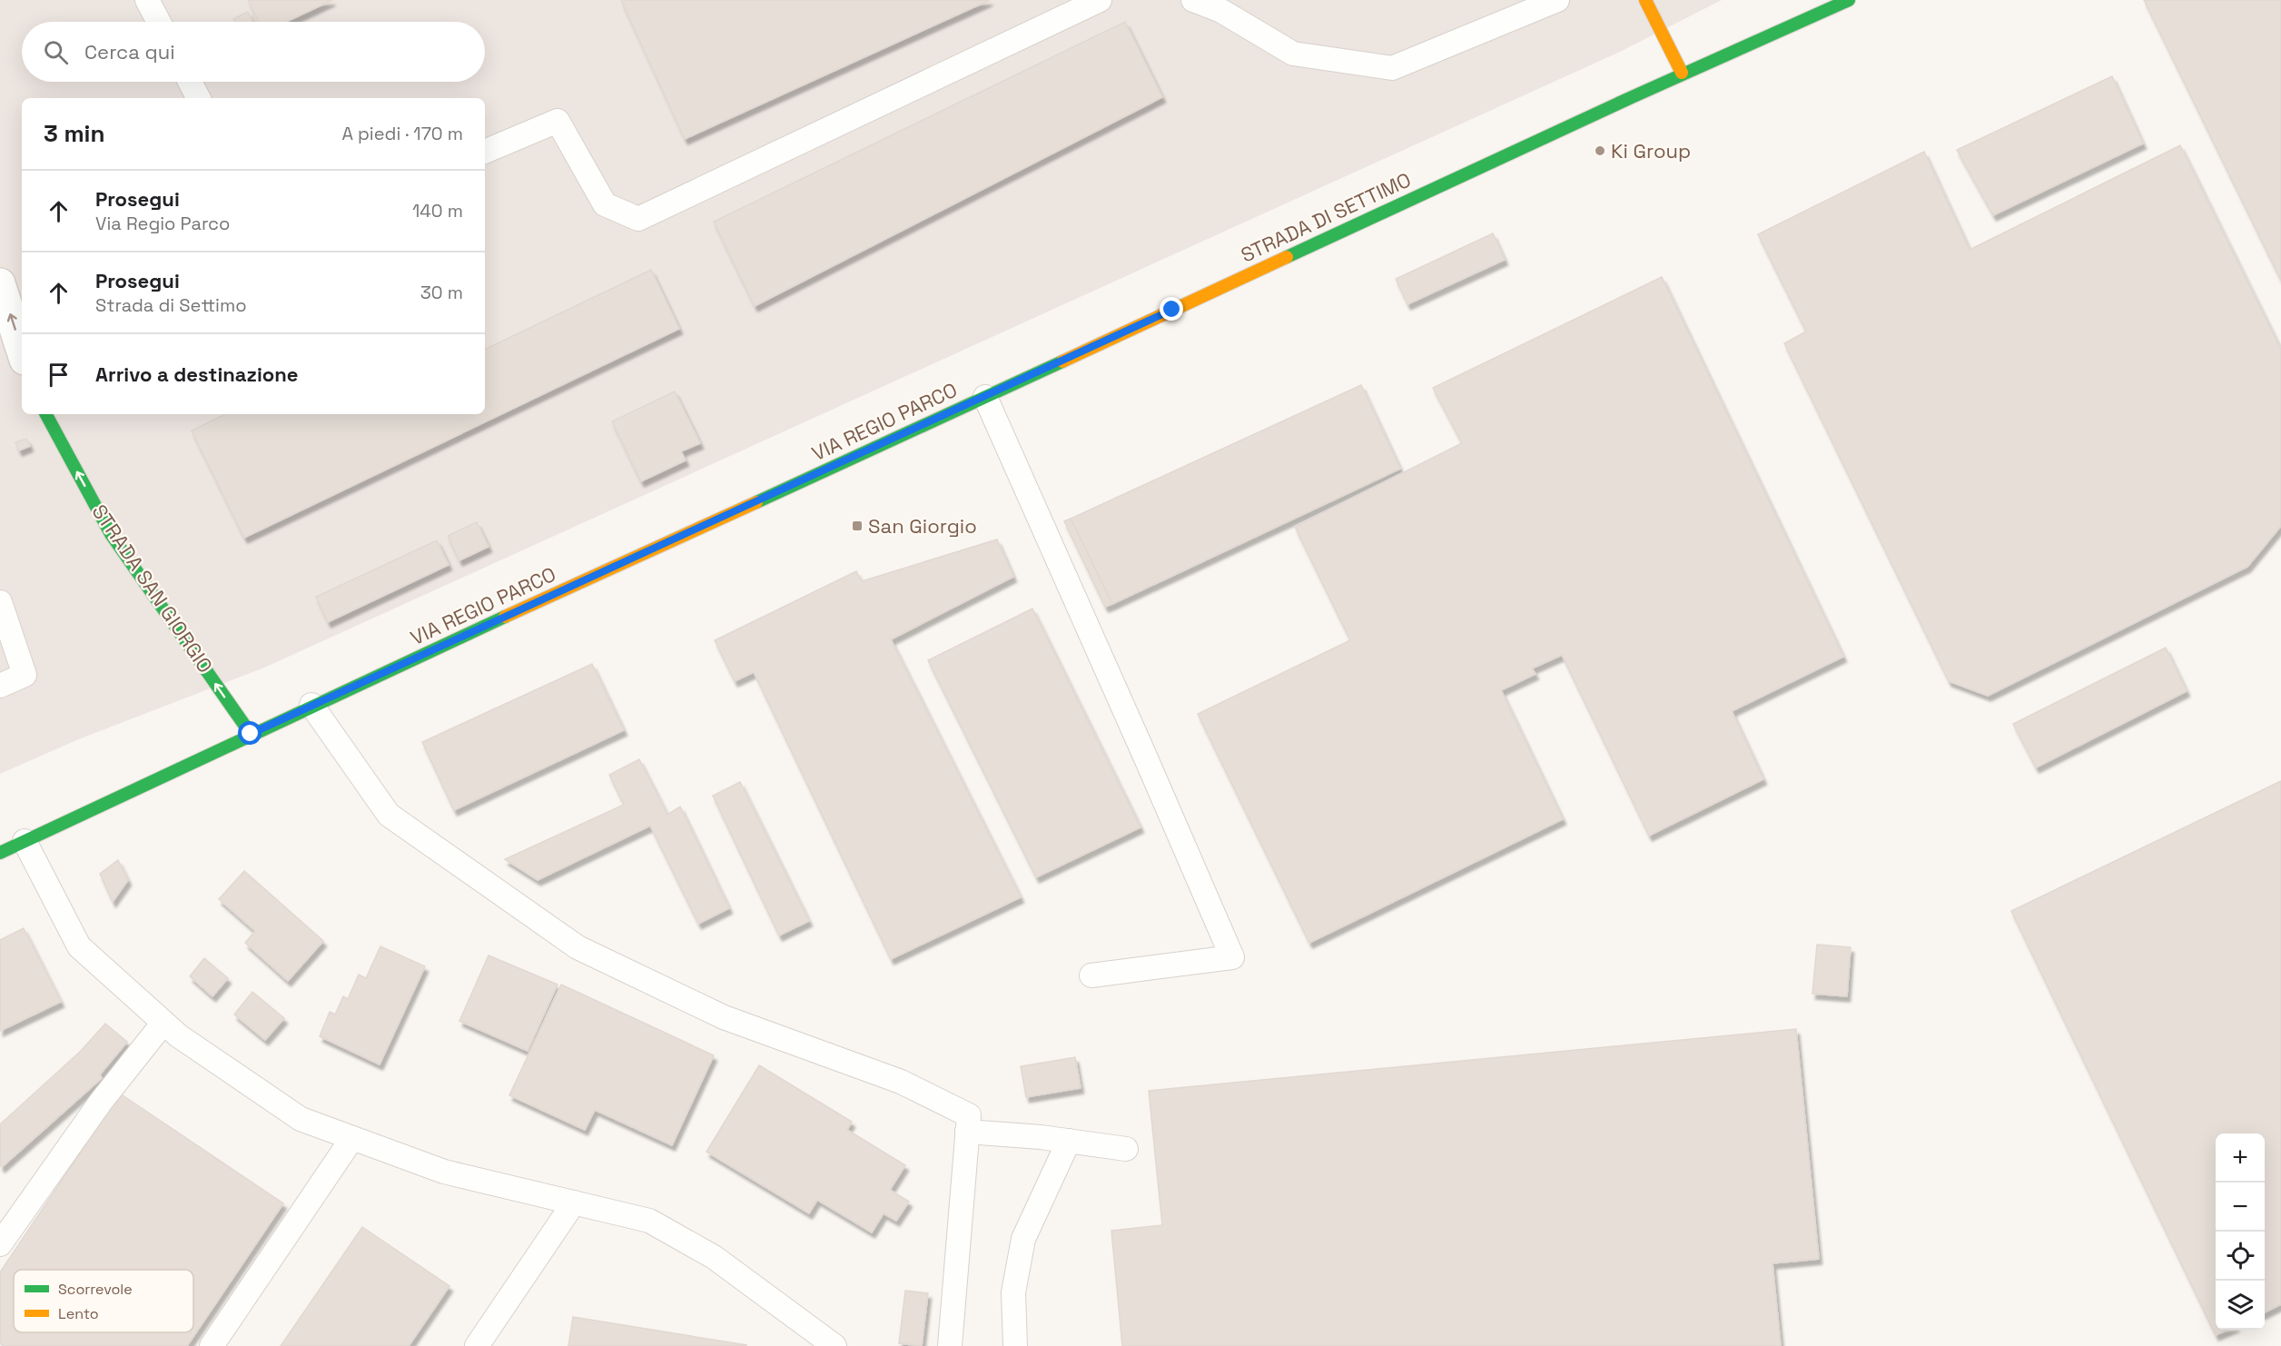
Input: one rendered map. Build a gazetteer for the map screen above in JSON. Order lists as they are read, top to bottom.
{
  "streets": {
    "street": ["STRADA DI SETTIMO", "VIA REGIO PARCO", "STRADA SAN GIORGIO"]
  },
  "crossings": [
    ["STRADA DI SETTIMO", "VIA REGIO PARCO"],
    ["VIA REGIO PARCO", "STRADA SAN GIORGIO"]
  ],
  "one_way": ["STRADA SAN GIORGIO"],
  "places": {
    "other": ["Ki Group"],
    "transit": ["San Giorgio"]
  },
  "legend": ["Scorrevole", "Lento"],
  "page": {
    "search": "Cerca qui",
    "heading": ["3 min", "A piedi · 170 m"],
    "list": [
      ["Prosegui", "Via Regio Parco", "140 m"],
      ["Prosegui", "Strada di Settimo", "30 m"],
      "Arrivo a destinazione"
    ],
    "map_buttons": ["+", "−"]
  }
}
